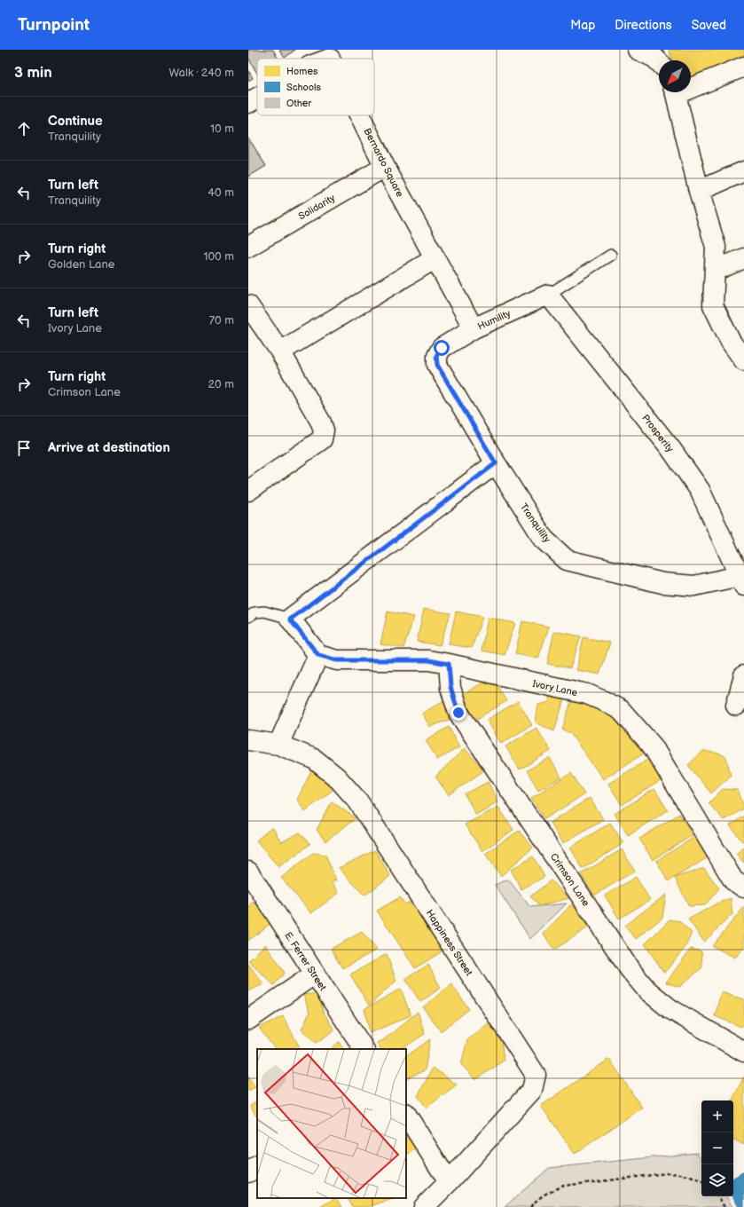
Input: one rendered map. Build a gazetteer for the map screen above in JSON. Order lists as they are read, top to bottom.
{
  "streets": {
    "street": [
      "Bernardo Square",
      "Solidarity",
      "Humility",
      "Prosperity",
      "Tranquility",
      "Ivory Lane",
      "Crimson Lane",
      "Happiness Street",
      "E. Ferrer Street"
    ]
  },
  "crossings": [
    ["Bernardo Square", "Solidarity"],
    ["Bernardo Square", "Humility"],
    ["Humility", "Prosperity"],
    ["Humility", "Tranquility"],
    ["Prosperity", "Tranquility"],
    ["Ivory Lane", "Crimson Lane"]
  ],
  "legend": ["Homes", "Schools", "Other"],
  "north": "bottom left",
  "page": {
    "header": "Turnpoint",
    "nav": ["Map", "Directions", "Saved"],
    "heading": ["3 min", "Walk · 240 m"],
    "list": [
      ["Continue", "Tranquility", "10 m"],
      ["Turn left", "Tranquility", "40 m"],
      ["Turn right", "Golden Lane", "100 m"],
      ["Turn left", "Ivory Lane", "70 m"],
      ["Turn right", "Crimson Lane", "20 m"],
      "Arrive at destination"
    ],
    "map_buttons": ["+", "−"]
  }
}
